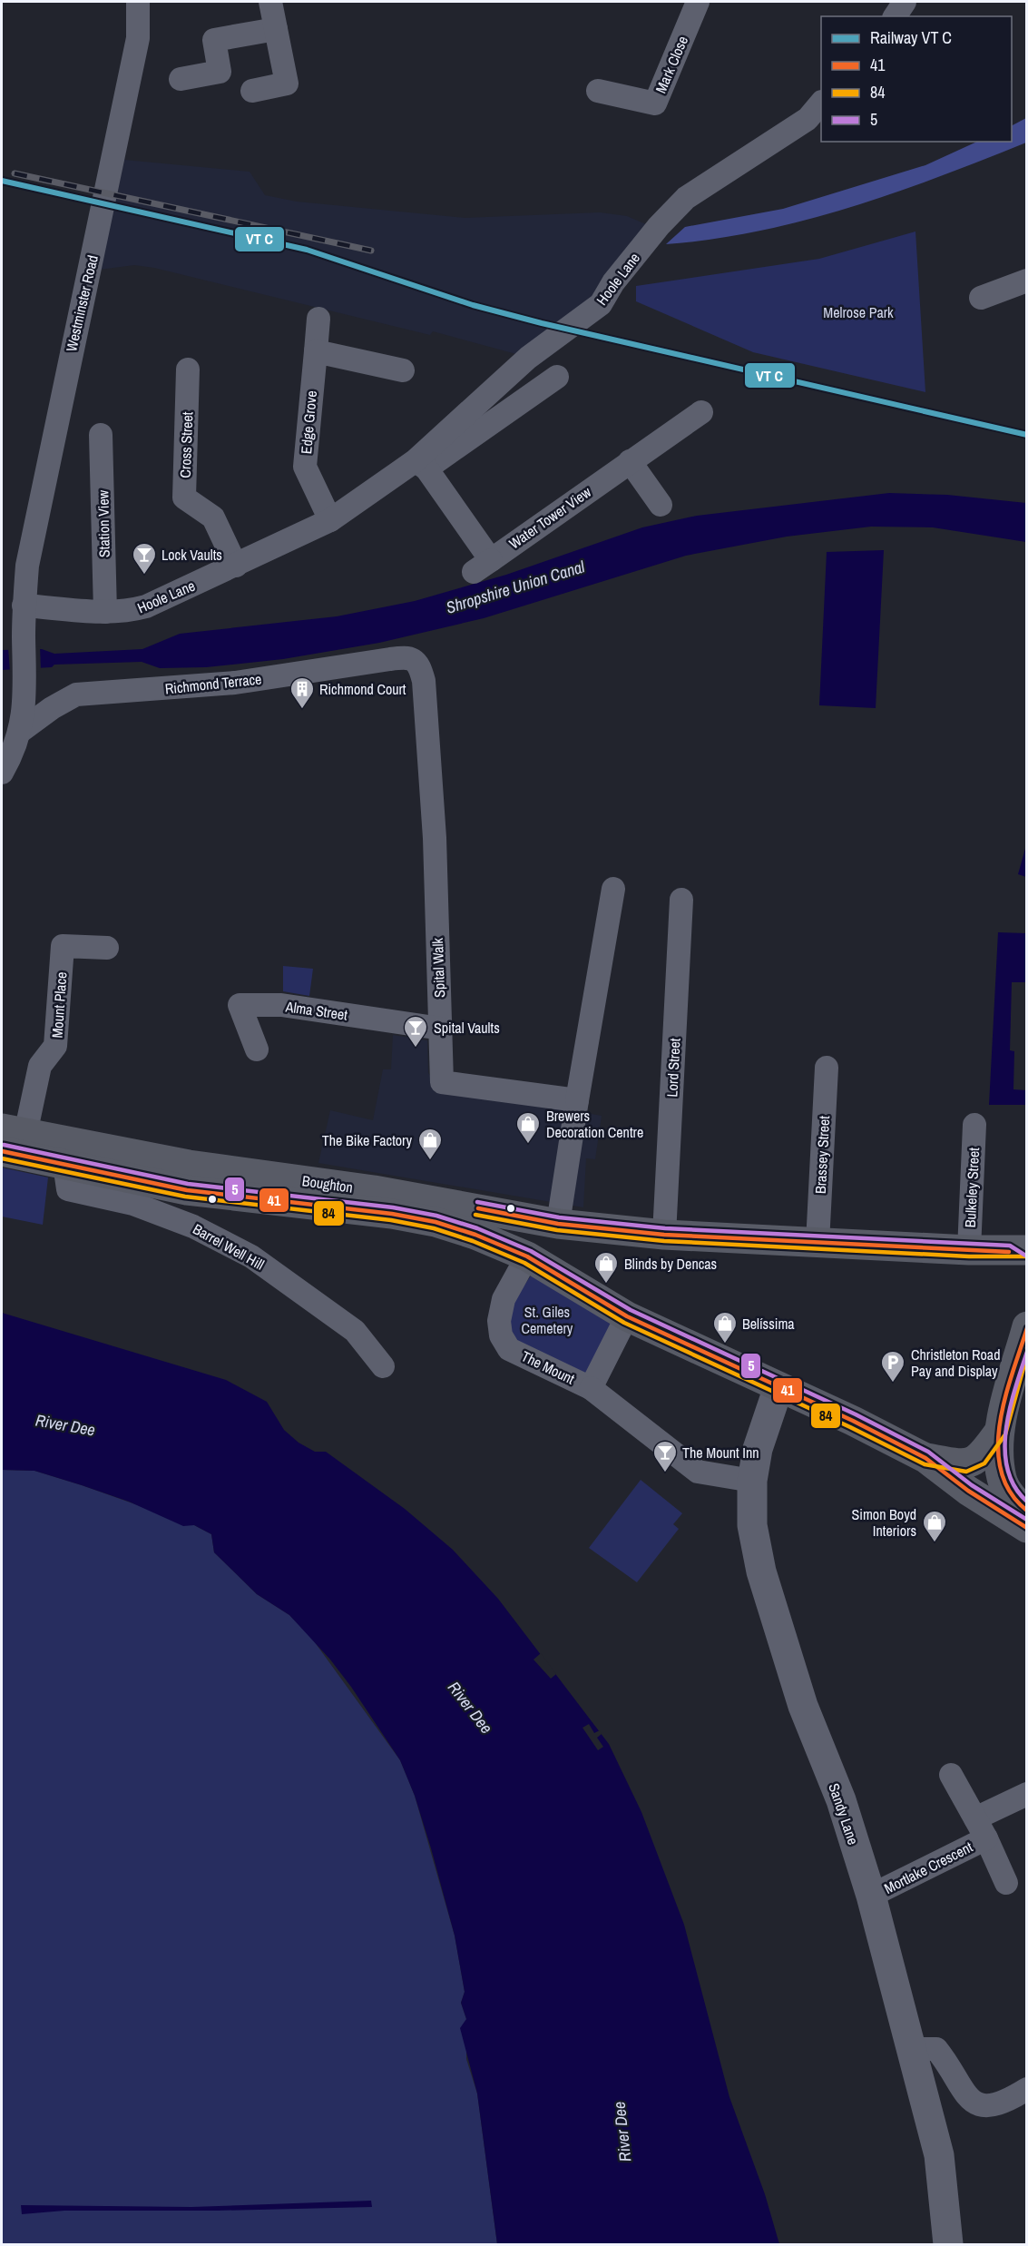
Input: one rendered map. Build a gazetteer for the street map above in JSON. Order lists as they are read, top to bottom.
{
  "streets": {
    "highway": ["Boughton"],
    "main road": ["Sandy Lane"],
    "street": [
      "Mark Close",
      "Hoole Lane",
      "Westminster Road",
      "Edge Grove",
      "Cross Street",
      "Water Tower View",
      "Station View",
      "Richmond Terrace",
      "Spital Walk",
      "Mount Place",
      "Alma Street",
      "Lord Street",
      "Brassey Street",
      "Bulkeley Street",
      "Barrel Well Hill",
      "The Mount",
      "Mortlake Crescent"
    ]
  },
  "crossings": [
    ["Hoole Lane", "Westminster Road"],
    ["Hoole Lane", "Edge Grove"],
    ["Hoole Lane", "Cross Street"],
    ["Hoole Lane", "Water Tower View"],
    ["Hoole Lane", "Station View"],
    ["Richmond Terrace", "Spital Walk"],
    ["Spital Walk", "Alma Street"],
    ["Mount Place", "Boughton"],
    ["Lord Street", "Boughton"],
    ["Brassey Street", "Boughton"],
    ["Boughton", "Bulkeley Street"],
    ["Boughton", "Barrel Well Hill"],
    ["Boughton", "The Mount"],
    ["Boughton", "Sandy Lane"],
    ["The Mount", "Sandy Lane"],
    ["Sandy Lane", "Mortlake Crescent"]
  ],
  "water": ["Shropshire Union Canal", "River Dee"],
  "parks": ["Melrose Park", "St. Giles Cemetery"],
  "places": {
    "bar": ["Lock Vaults", "Spital Vaults", "The Mount Inn"],
    "building": ["Richmond Court"],
    "shop": [
      "Brewers Decoration Centre",
      "The Bike Factory",
      "Blinds by Dencas",
      "Belíssima",
      "Simon Boyd Interiors"
    ],
    "parking": ["Christleton Road Pay and Display"]
  },
  "lines": ["transit line 5", "transit line 41", "transit line 84"],
  "legend": [
    "Railway VT C",
    "41",
    "84",
    "5"
  ]
}
